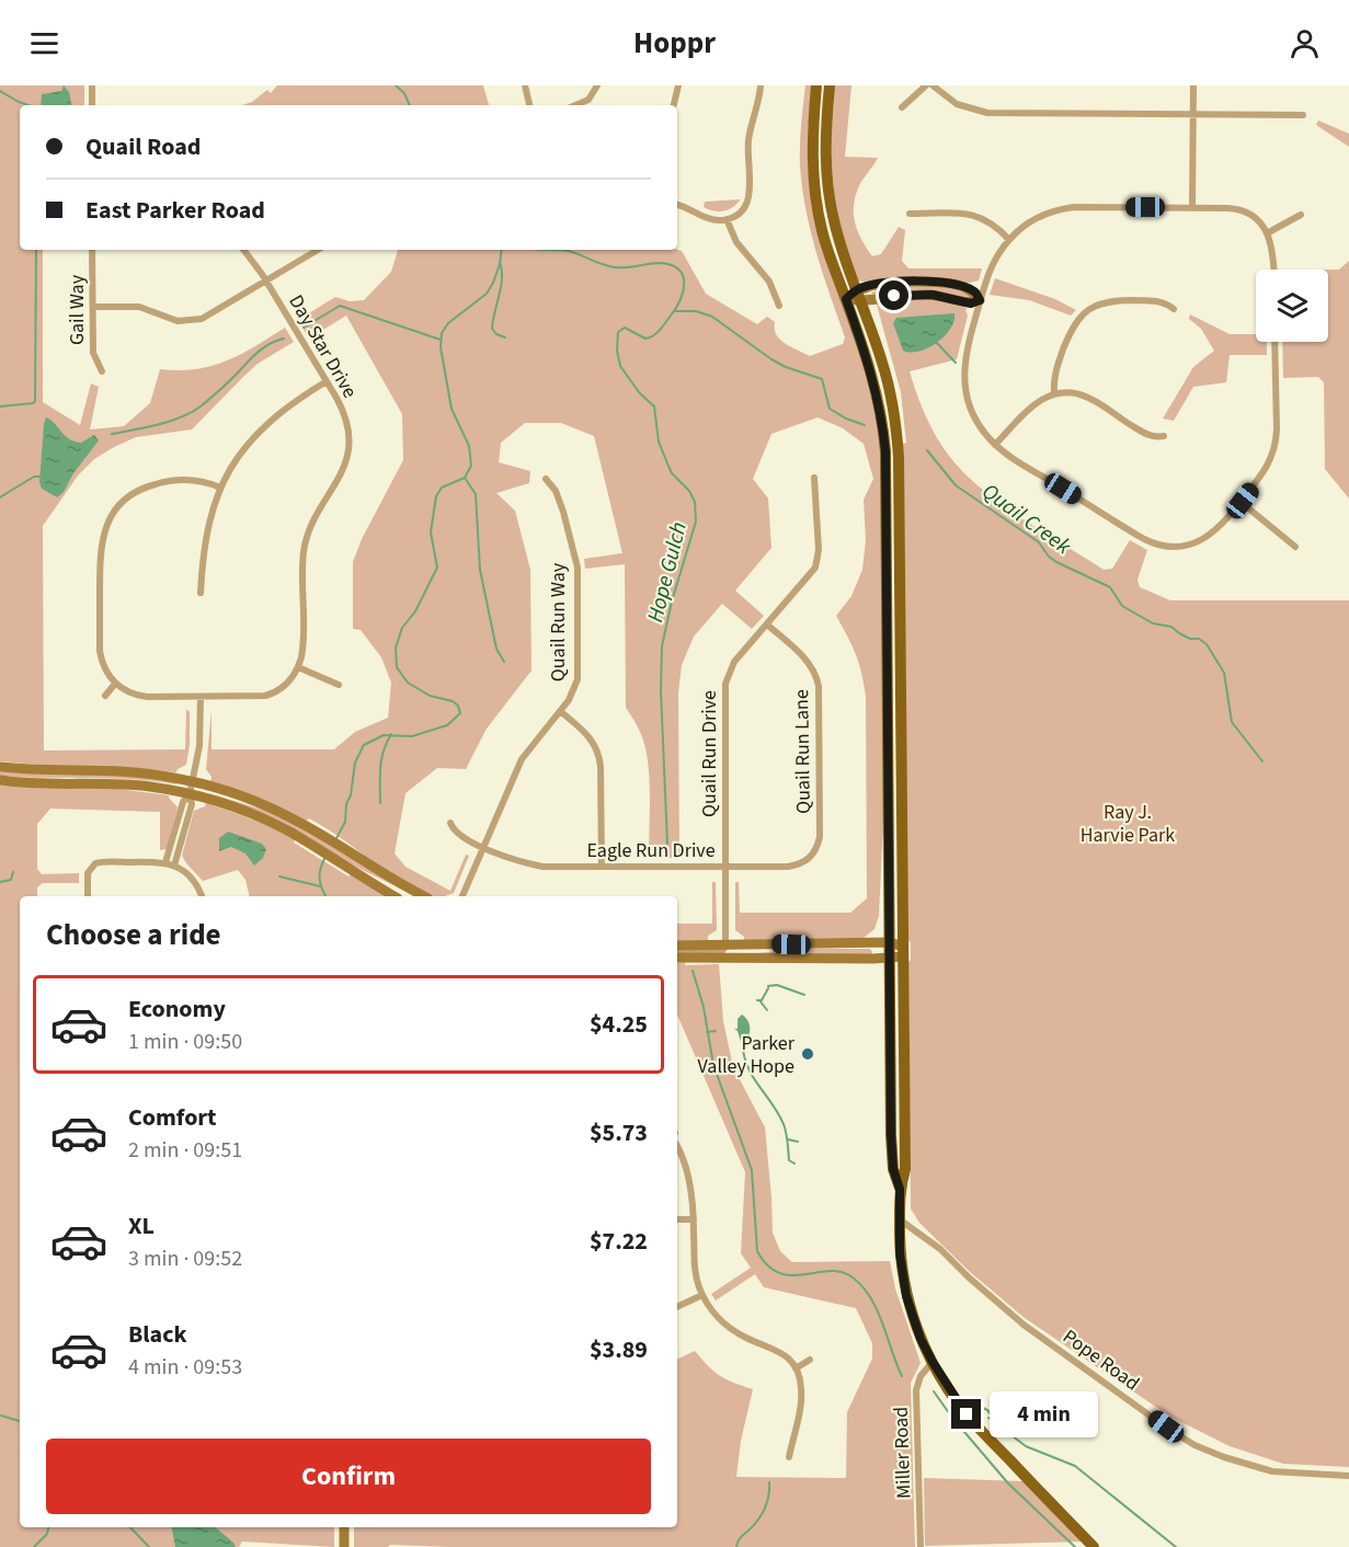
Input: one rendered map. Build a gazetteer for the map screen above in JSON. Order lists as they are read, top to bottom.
{
  "streets": {
    "street": [
      "Gail Way",
      "Day Star Drive",
      "Quail Run Way",
      "Quail Run Lane",
      "Quail Run Drive",
      "Eagle Run Drive",
      "Pope Road",
      "Miller Road"
    ]
  },
  "crossings": [
    ["Quail Run Way", "Eagle Run Drive"],
    ["Quail Run Lane", "Quail Run Drive"],
    ["Quail Run Lane", "Eagle Run Drive"],
    ["Quail Run Drive", "Eagle Run Drive"]
  ],
  "water": ["Quail Creek", "Hope Gulch"],
  "parks": ["Ray J. Harvie Park"],
  "places": ["Parker Valley Hope"],
  "page": {
    "header": "Hoppr",
    "banner": ["Quail Road", "East Parker Road"],
    "heading": "Choose a ride",
    "list": [
      {
        "name": "Economy",
        "note": "1 min · 09:50",
        "value": "$4.25"
      },
      {
        "name": "Comfort",
        "note": "2 min · 09:51",
        "value": "$5.73"
      },
      {
        "name": "XL",
        "note": "3 min · 09:52",
        "value": "$7.22"
      },
      {
        "name": "Black",
        "note": "4 min · 09:53",
        "value": "$3.89"
      }
    ],
    "bubble": "4 min",
    "buttons": "Confirm"
  }
}
